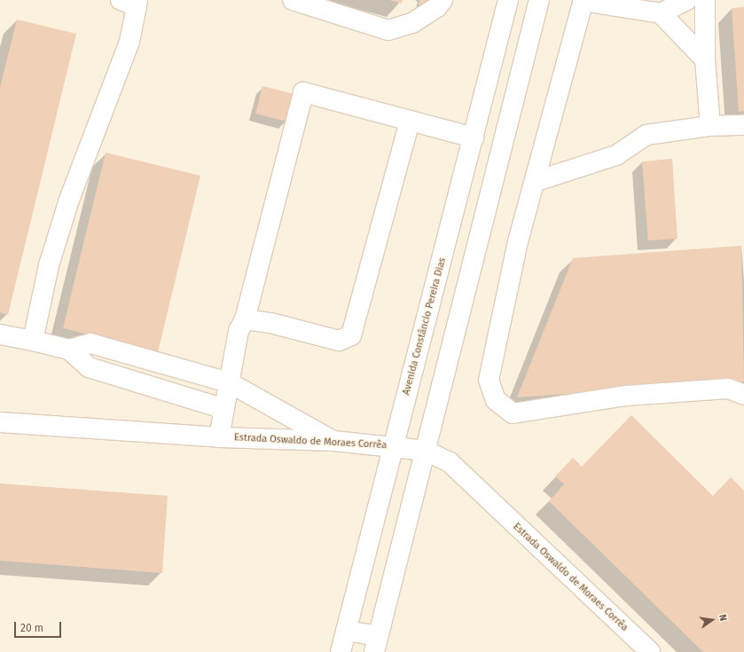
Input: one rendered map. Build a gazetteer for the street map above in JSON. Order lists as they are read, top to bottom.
{
  "streets": {
    "street": ["Avenida Constâncio Pereira Dias", "Estrada Oswaldo de Moraes Corrêa"]
  },
  "crossings": [
    ["Avenida Constâncio Pereira Dias", "Estrada Oswaldo de Moraes Corrêa"]
  ],
  "scale_bar": "20 m",
  "north": "right"
}
